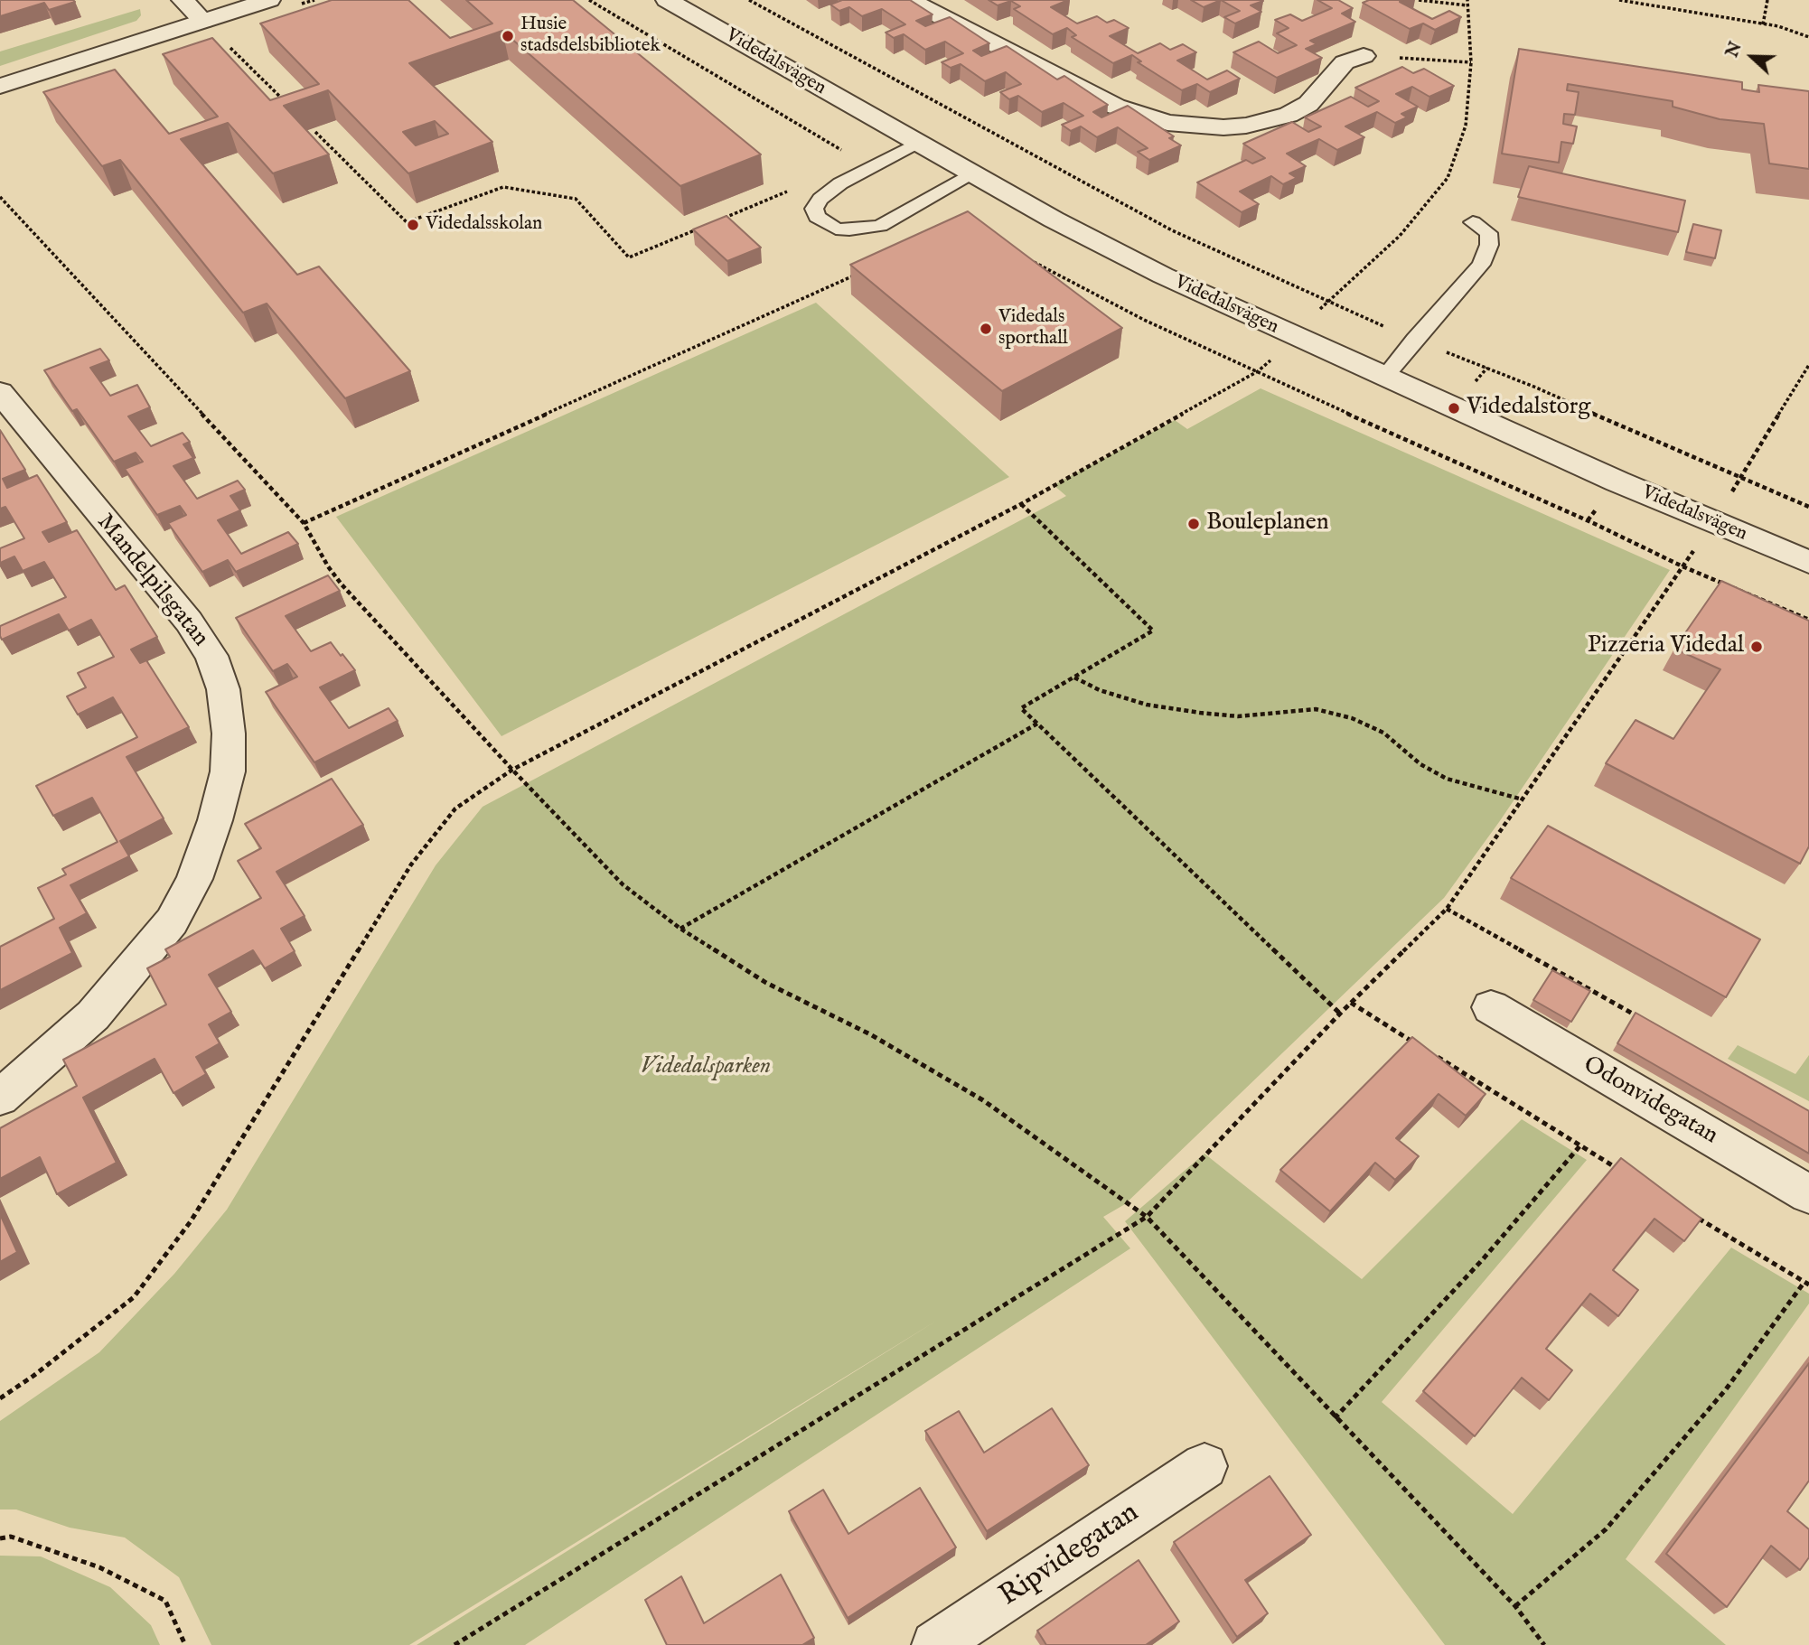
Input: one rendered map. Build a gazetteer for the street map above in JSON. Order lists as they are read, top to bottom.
{
  "streets": {
    "street": [
      "Videdalsvägen",
      "Mandelpilsgatan",
      "Odonvidegatan",
      "Ripvidegatan"
    ]
  },
  "parks": ["Videdalsparken"],
  "places": [
    "Husie stadsdelsbibliotek",
    "Videdalsskolan",
    "Videdals sporthall",
    "Videdalstorg",
    "Bouleplanen",
    "Pizzeria Videdal"
  ],
  "north": "left"
}
